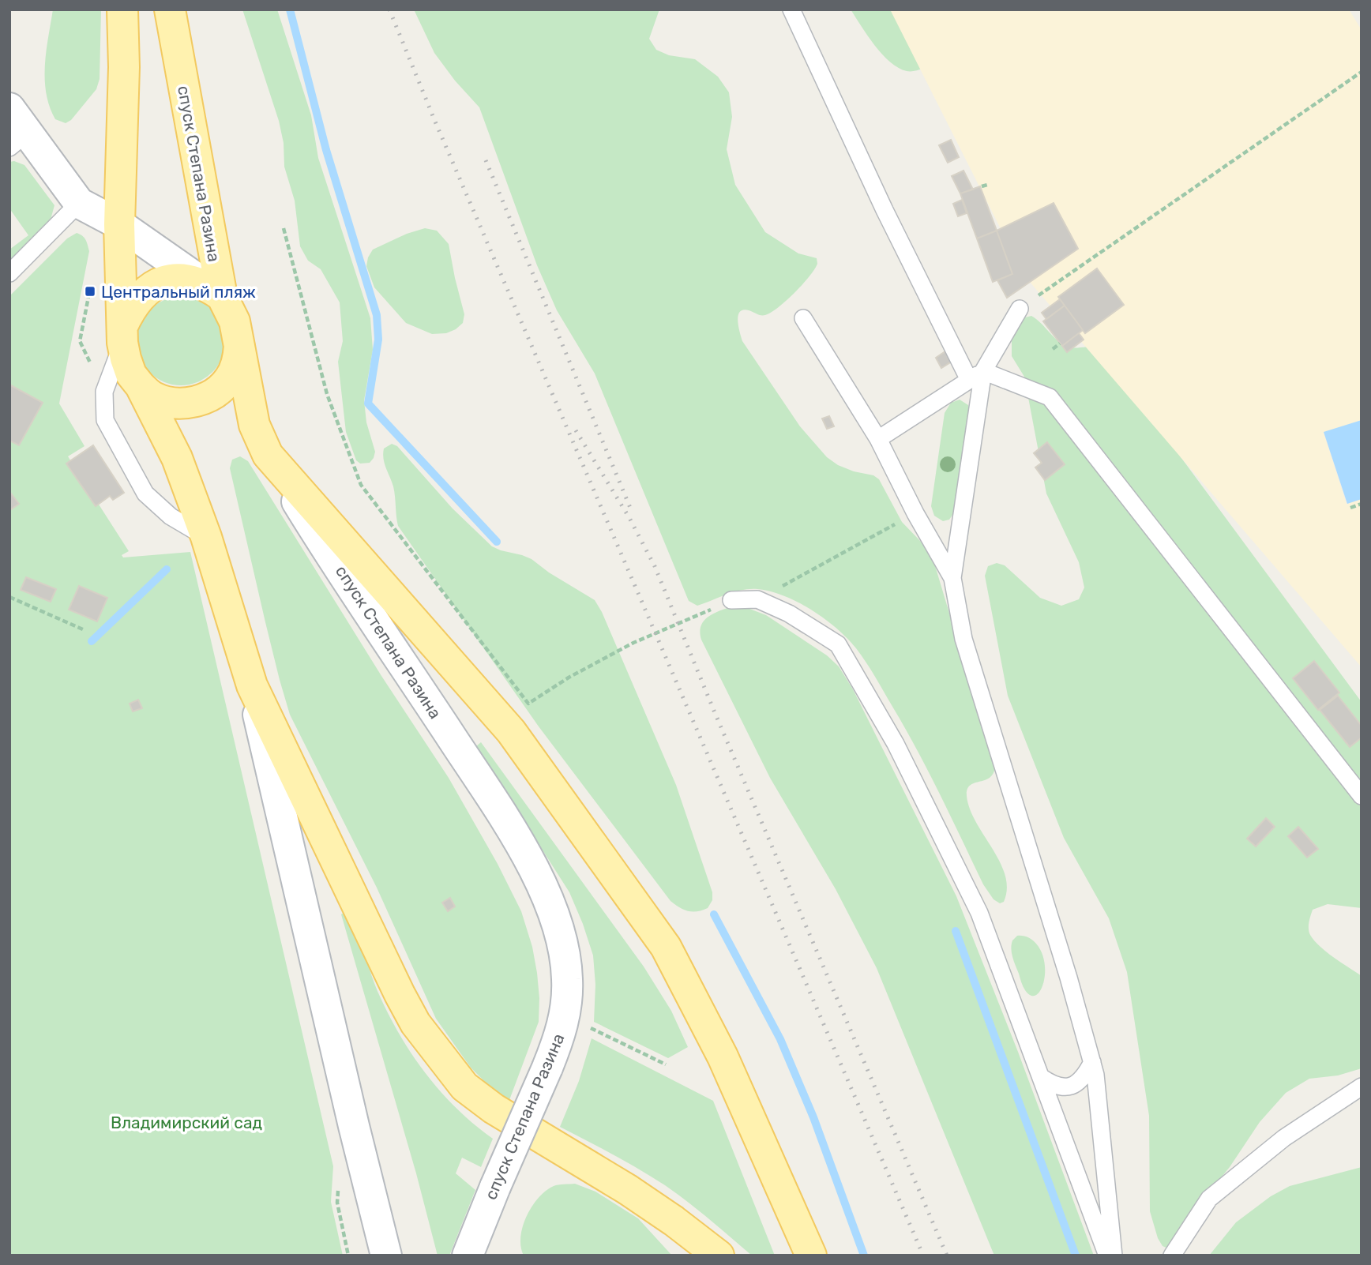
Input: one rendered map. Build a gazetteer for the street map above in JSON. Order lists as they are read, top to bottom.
{
  "streets": {
    "main road": ["спуск Степана Разина"]
  },
  "parks": ["Владимирский сад"],
  "places": {
    "transit": ["Центральный пляж"]
  }
}
